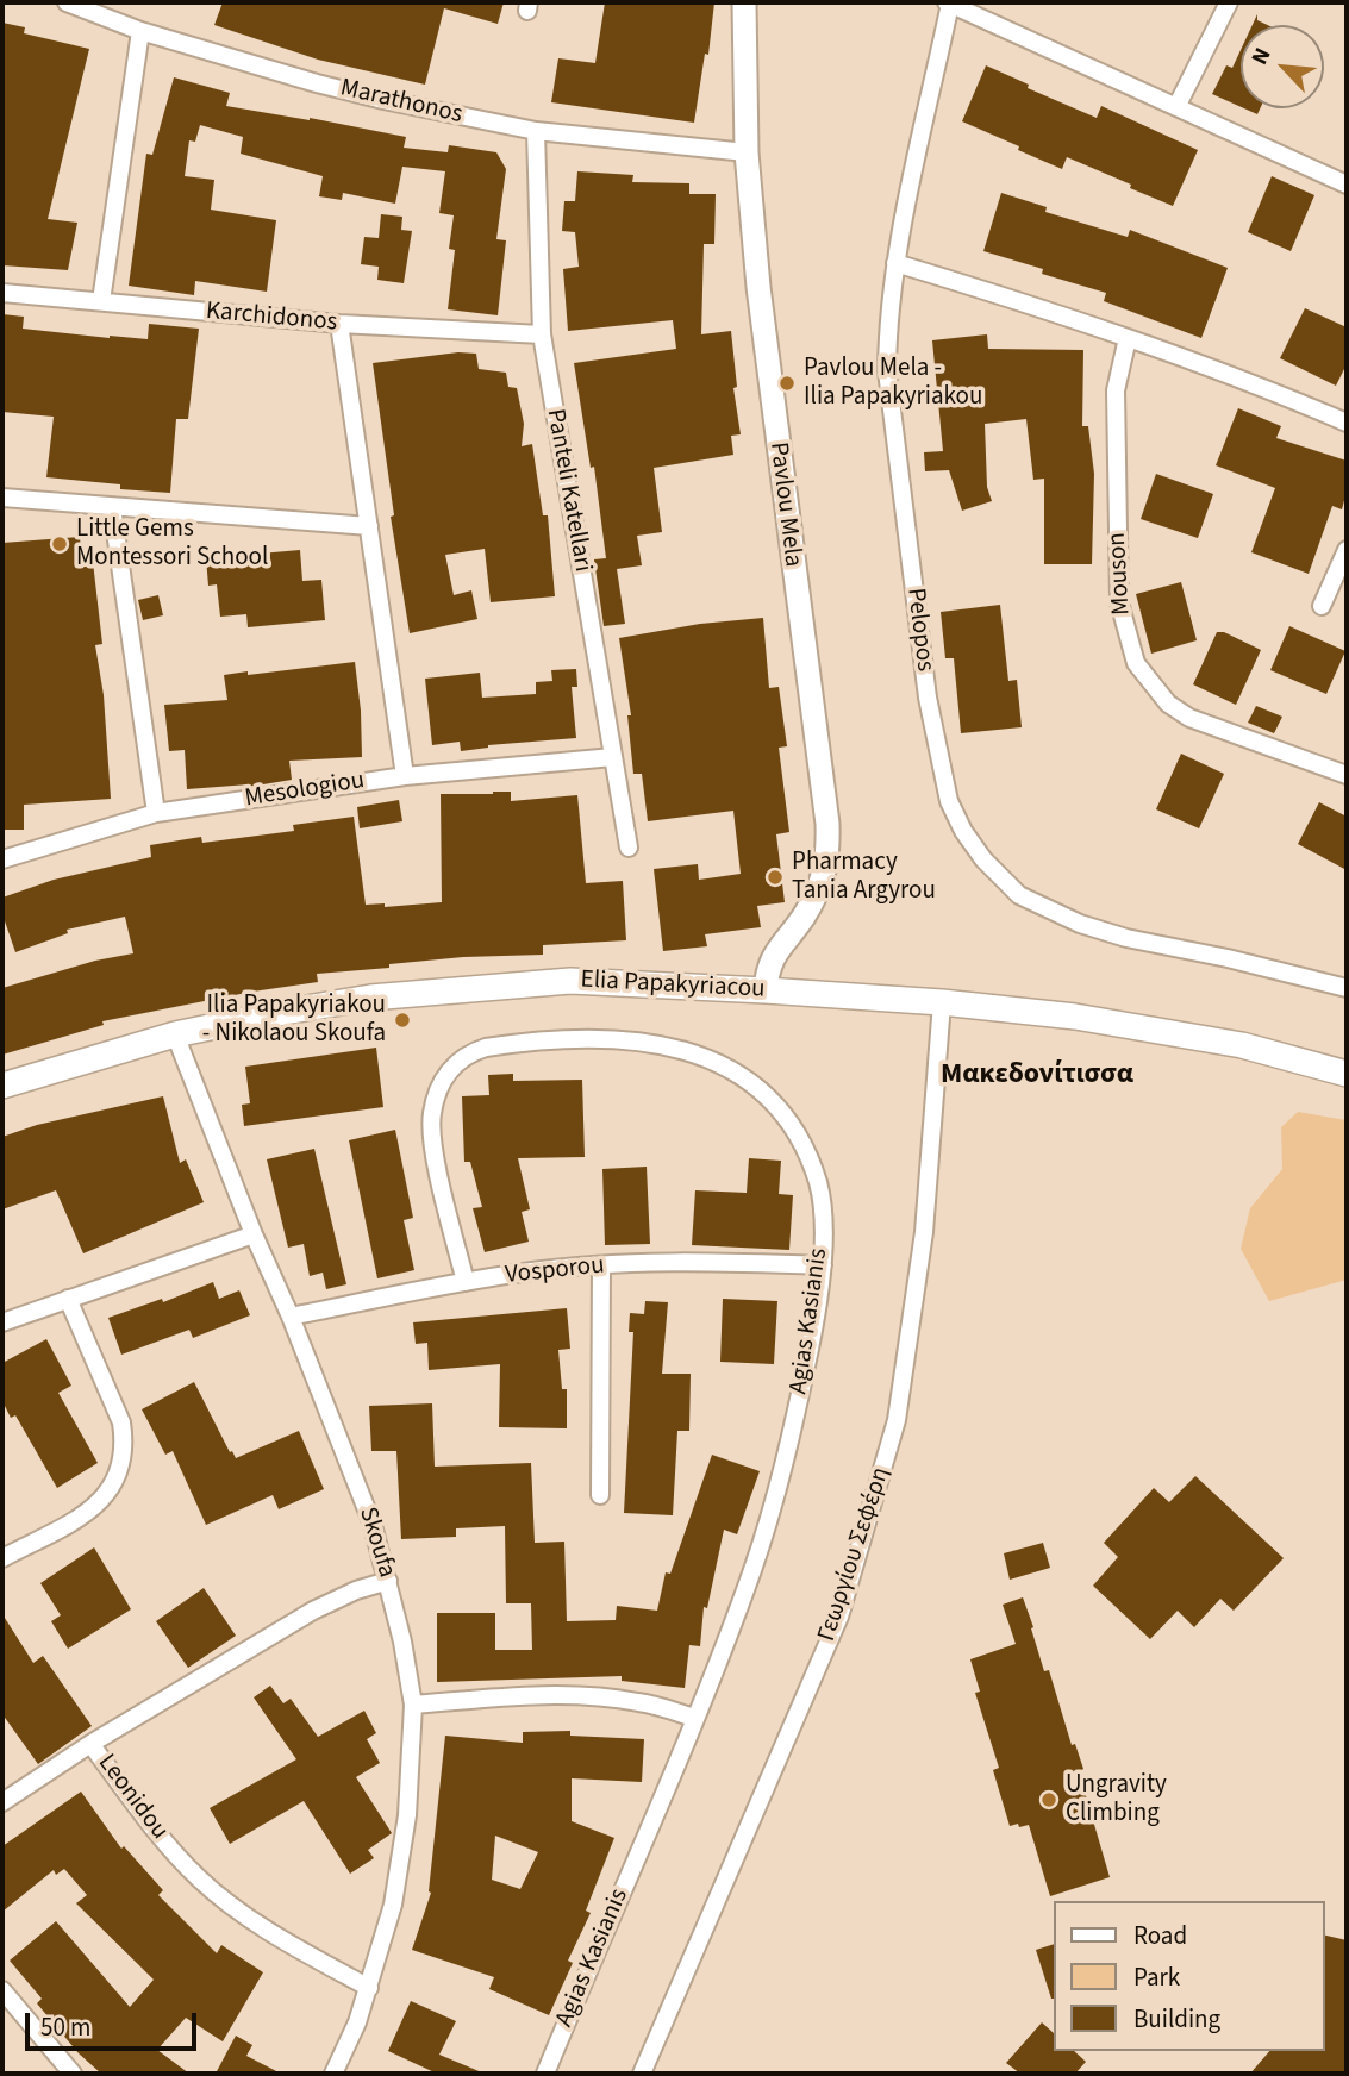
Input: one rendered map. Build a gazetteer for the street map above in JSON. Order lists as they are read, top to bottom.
{
  "streets": {
    "main road": ["Elia Papakyriacou"],
    "street": [
      "Marathonos",
      "Karchidonos",
      "Panteli Katellari",
      "Pavlou Mela",
      "Mouson",
      "Pelopos",
      "Mesologiou",
      "Vosporou",
      "Agias Kasianis",
      "Skoufa",
      "Γεωργίου Σεφέρη",
      "Leonidou"
    ]
  },
  "crossings": [
    ["Marathonos", "Panteli Katellari"],
    ["Marathonos", "Pavlou Mela"],
    ["Karchidonos", "Panteli Katellari"],
    ["Panteli Katellari", "Mesologiou"],
    ["Pavlou Mela", "Elia Papakyriacou"],
    ["Elia Papakyriacou", "Skoufa"],
    ["Elia Papakyriacou", "Γεωργίου Σεφέρη"],
    ["Vosporou", "Agias Kasianis"],
    ["Vosporou", "Skoufa"],
    ["Skoufa", "Leonidou"]
  ],
  "districts": ["Μακεδονίτισσα"],
  "places": [
    "Pavlou Mela - Ilia Papakyriakou",
    "Little Gems Montessori School",
    "Pharmacy Tania Argyrou",
    "Ilia Papakyriakou - Nikolaou Skoufa",
    "Ungravity Climbing"
  ],
  "legend": ["Road", "Park", "Building"],
  "scale_bar": "50 m",
  "north": "top left"
}
